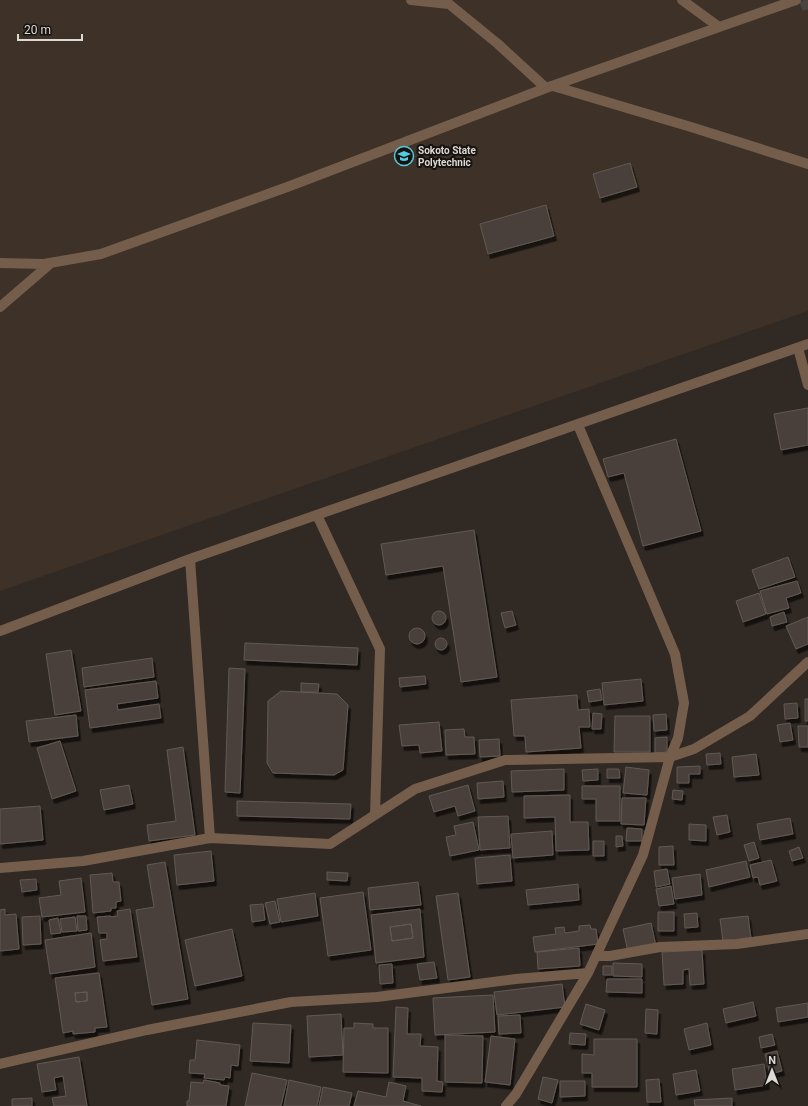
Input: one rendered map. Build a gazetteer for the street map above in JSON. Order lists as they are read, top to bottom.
{
  "places": {
    "school or university": ["Sokoto State Polytechnic"]
  },
  "scale_bar": "20 m",
  "north": "top"
}
